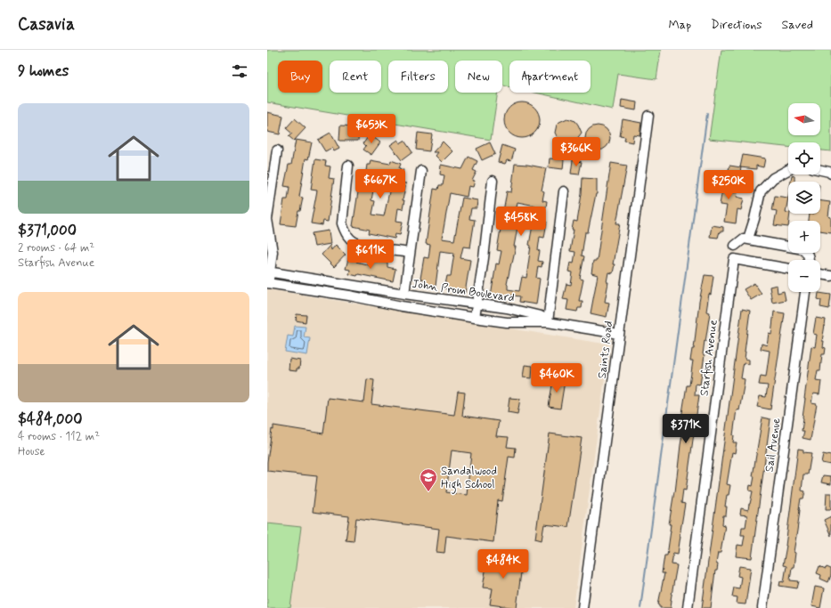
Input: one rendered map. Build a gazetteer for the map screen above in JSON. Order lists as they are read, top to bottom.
{
  "streets": {
    "street": [
      "John Prom Boulevard",
      "Saints Road",
      "Starfish Avenue",
      "Sail Avenue"
    ]
  },
  "crossings": [
    ["John Prom Boulevard", "Saints Road"]
  ],
  "places": {
    "school or university": ["Sandalwood High School"]
  },
  "north": "left",
  "page": {
    "header": "Casavia",
    "nav": ["Map", "Directions", "Saved"],
    "heading": "9 homes",
    "chip": [
      "Buy",
      "Rent",
      "Filters",
      "New",
      "Apartment"
    ],
    "list": [
      {
        "name": "$371,000",
        "note": "2 rooms · 64 m² · Starfish Avenue"
      },
      {
        "name": "$484,000",
        "note": "4 rooms · 112 m² · House"
      }
    ],
    "map_buttons": ["+", "−"],
    "price": [
      "$653K",
      "$366K",
      "$667K",
      "$250K",
      "$458K",
      "$611K",
      "$460K",
      "$371K",
      "$484K"
    ]
  }
}
